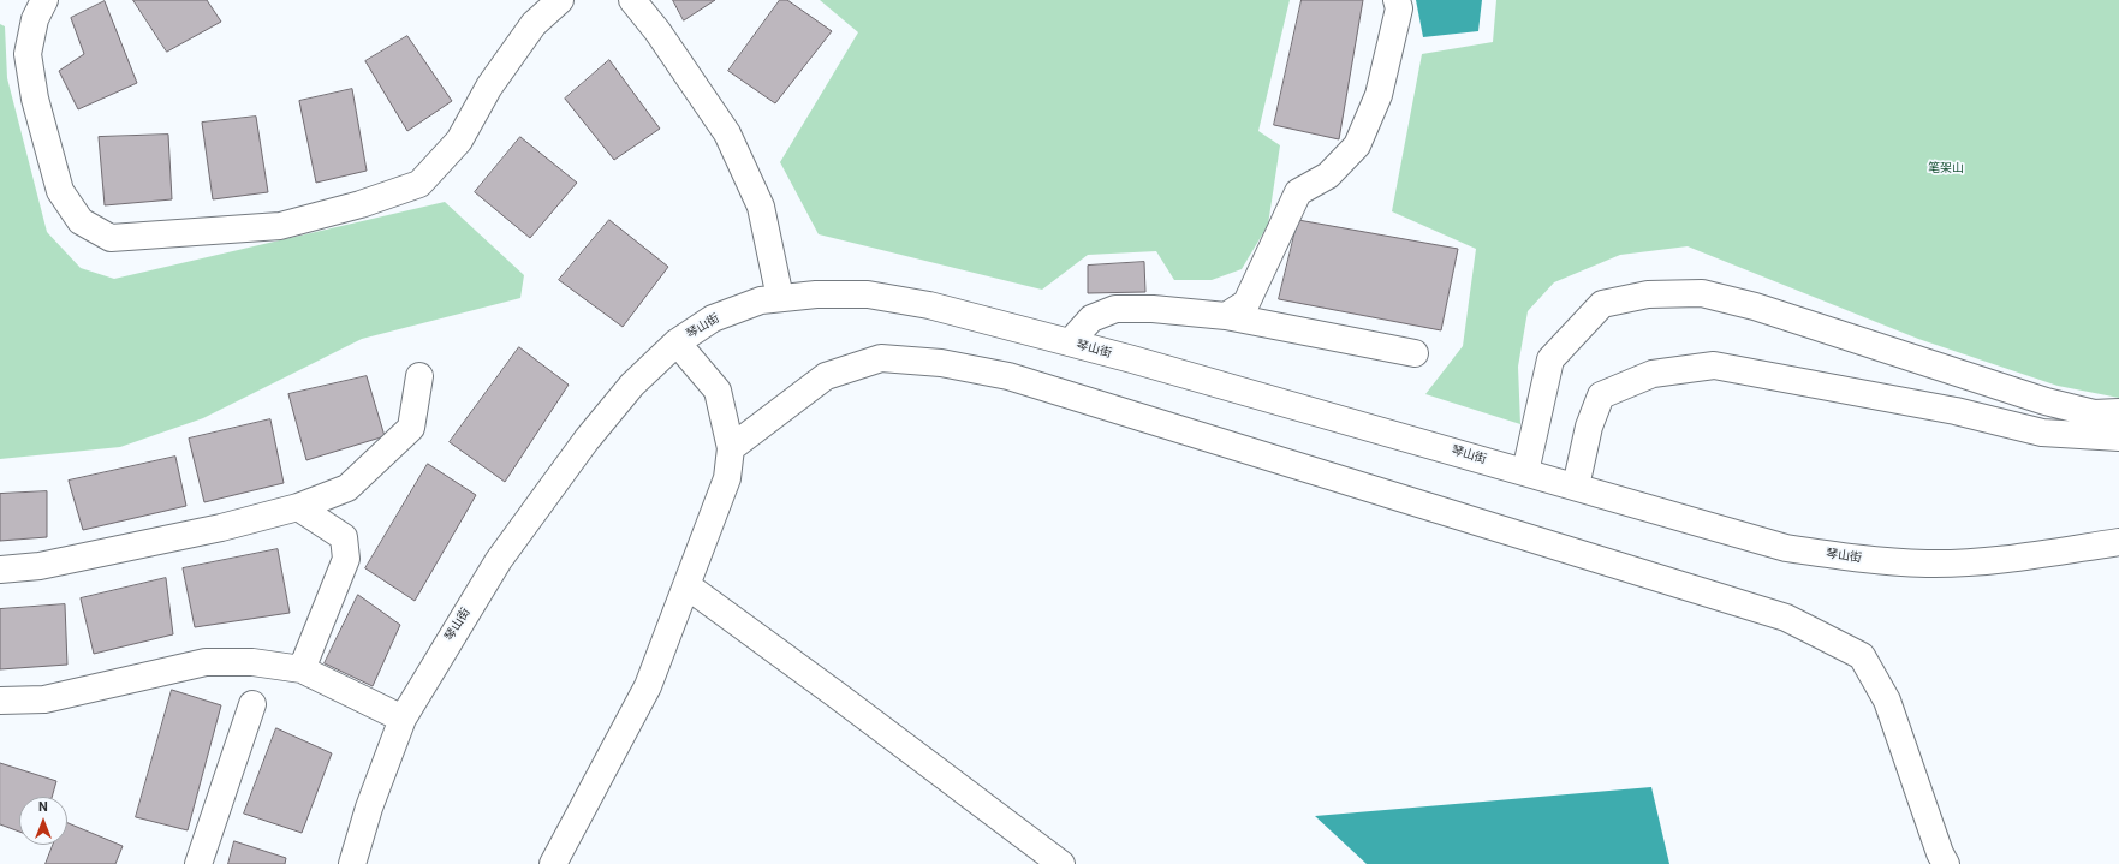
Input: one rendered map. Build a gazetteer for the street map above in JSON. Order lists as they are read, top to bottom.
{
  "streets": {
    "street": ["琴山街"]
  },
  "parks": ["笔架山"],
  "north": "top"
}
